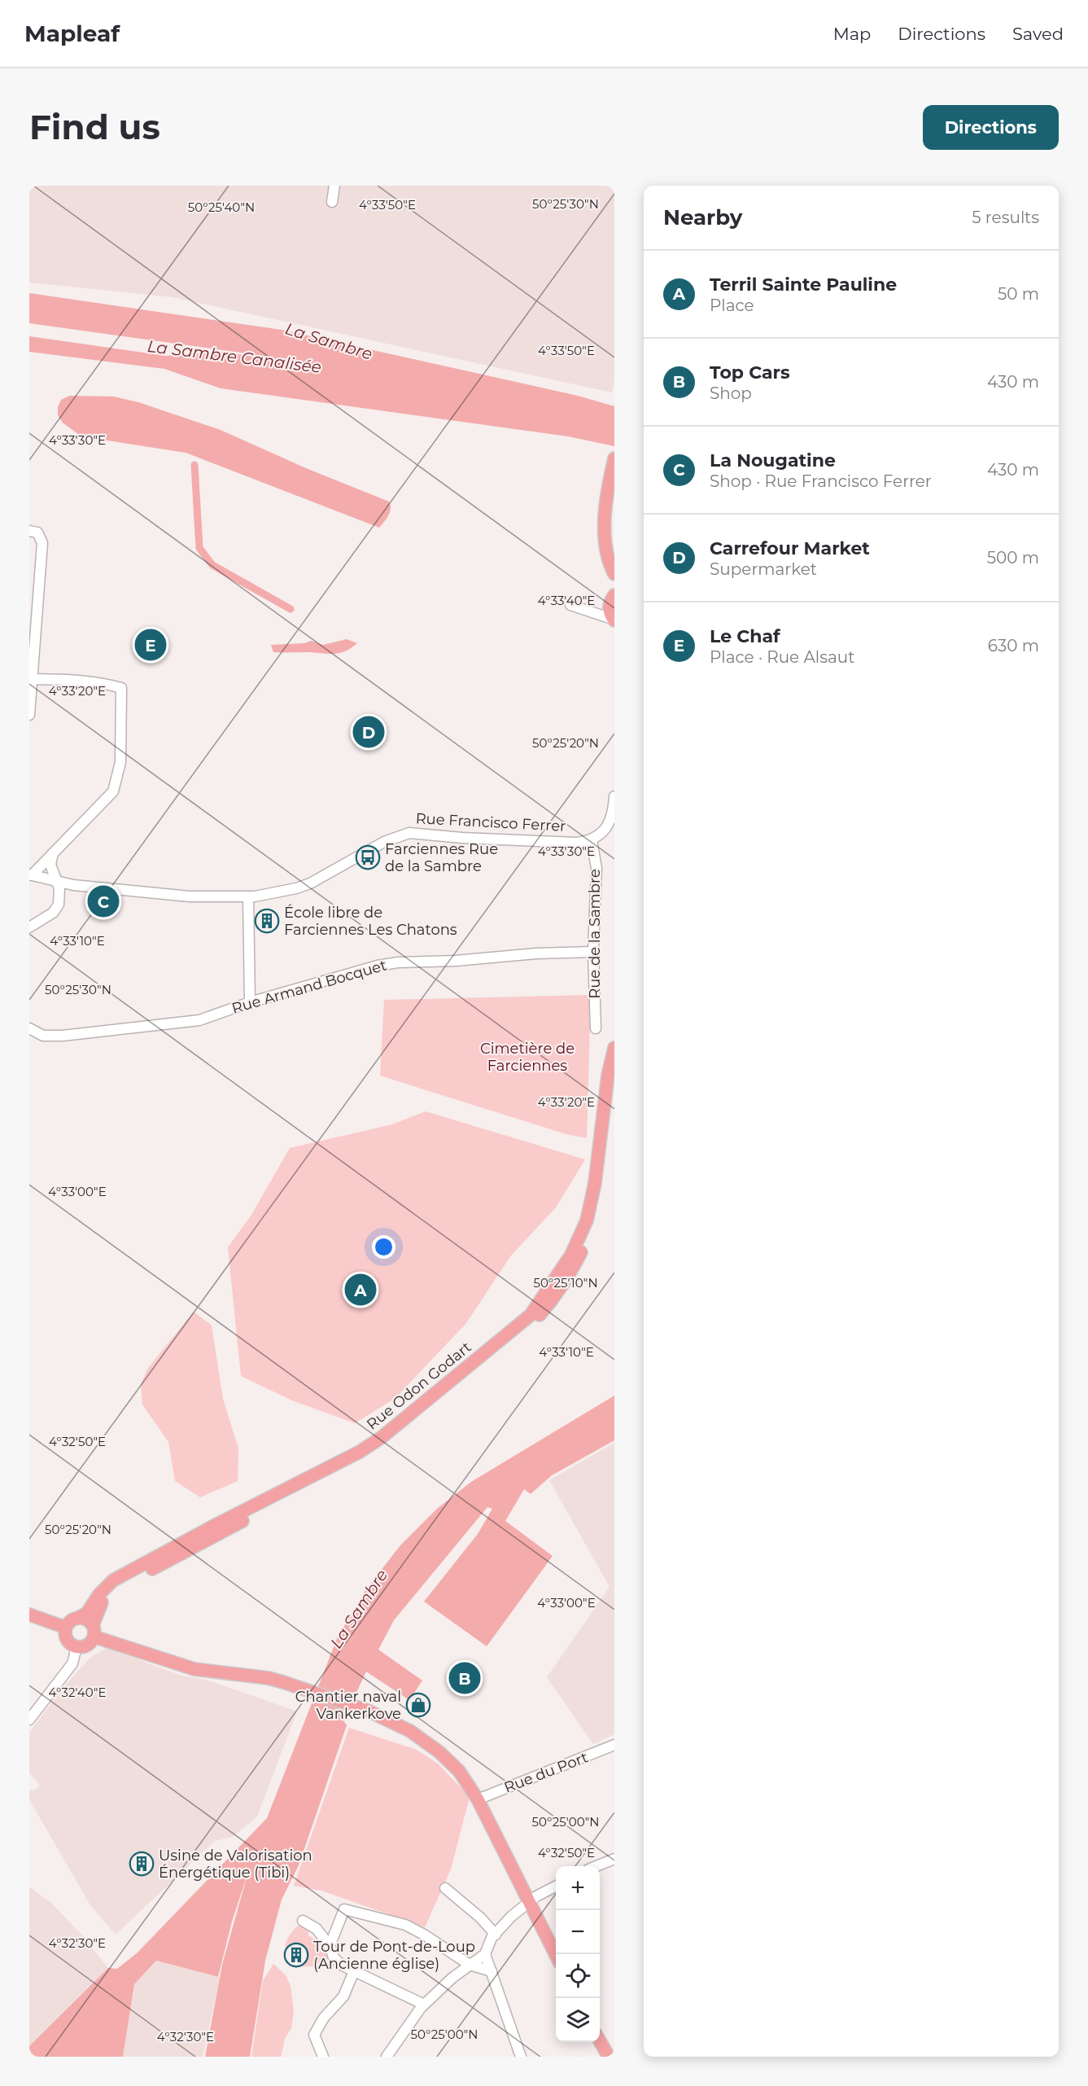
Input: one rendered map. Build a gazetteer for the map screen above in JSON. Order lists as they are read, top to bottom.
{
  "streets": {
    "main road": ["Rue Odon Godart"],
    "street": [
      "Rue Francisco Ferrer",
      "Rue de la Sambre",
      "Rue Armand Bocquet",
      "Rue du Port"
    ]
  },
  "crossings": [
    ["Rue Francisco Ferrer", "Rue de la Sambre"],
    ["Rue de la Sambre", "Rue Armand Bocquet"]
  ],
  "water": ["La Sambre", "La Sambre Canalisée"],
  "parks": ["Cimetière de Farciennes"],
  "places": {
    "bus stop": ["Farciennes Rue de la Sambre"],
    "building": ["École libre de Farciennes Les Chatons", "Usine de Valorisation Énergétique (Tibi)", "Tour de Pont-de-Loup (Ancienne église)"],
    "shop": ["Chantier naval Vankerkove"]
  },
  "page": {
    "header": "Mapleaf",
    "nav": ["Map", "Directions", "Saved"],
    "buttons": "Directions",
    "title": "Find us",
    "heading": ["Nearby", "5 results"],
    "list": [
      {
        "mark": "A",
        "name": "Terril Sainte Pauline",
        "note": "Place",
        "value": "50 m"
      },
      {
        "mark": "B",
        "name": "Top Cars",
        "note": "Shop",
        "value": "430 m"
      },
      {
        "mark": "C",
        "name": "La Nougatine",
        "note": "Shop · Rue Francisco Ferrer",
        "value": "430 m"
      },
      {
        "mark": "D",
        "name": "Carrefour Market",
        "note": "Supermarket",
        "value": "500 m"
      },
      {
        "mark": "E",
        "name": "Le Chaf",
        "note": "Place · Rue Alsaut",
        "value": "630 m"
      }
    ],
    "pins": [
      "E",
      "D",
      "C",
      "A",
      "B"
    ],
    "map_buttons": ["+", "−"]
  },
  "coordinates": [
    "50°25'30\"N",
    "4°33'50\"E",
    "50°25'40\"N",
    "4°33'30\"E",
    "4°33'40\"E",
    "4°33'20\"E",
    "50°25'20\"N",
    "4°33'10\"E",
    "4°33'00\"E",
    "50°25'10\"N",
    "4°32'50\"E",
    "4°32'40\"E",
    "50°25'00\"N",
    "4°32'30\"E"
  ]
}
